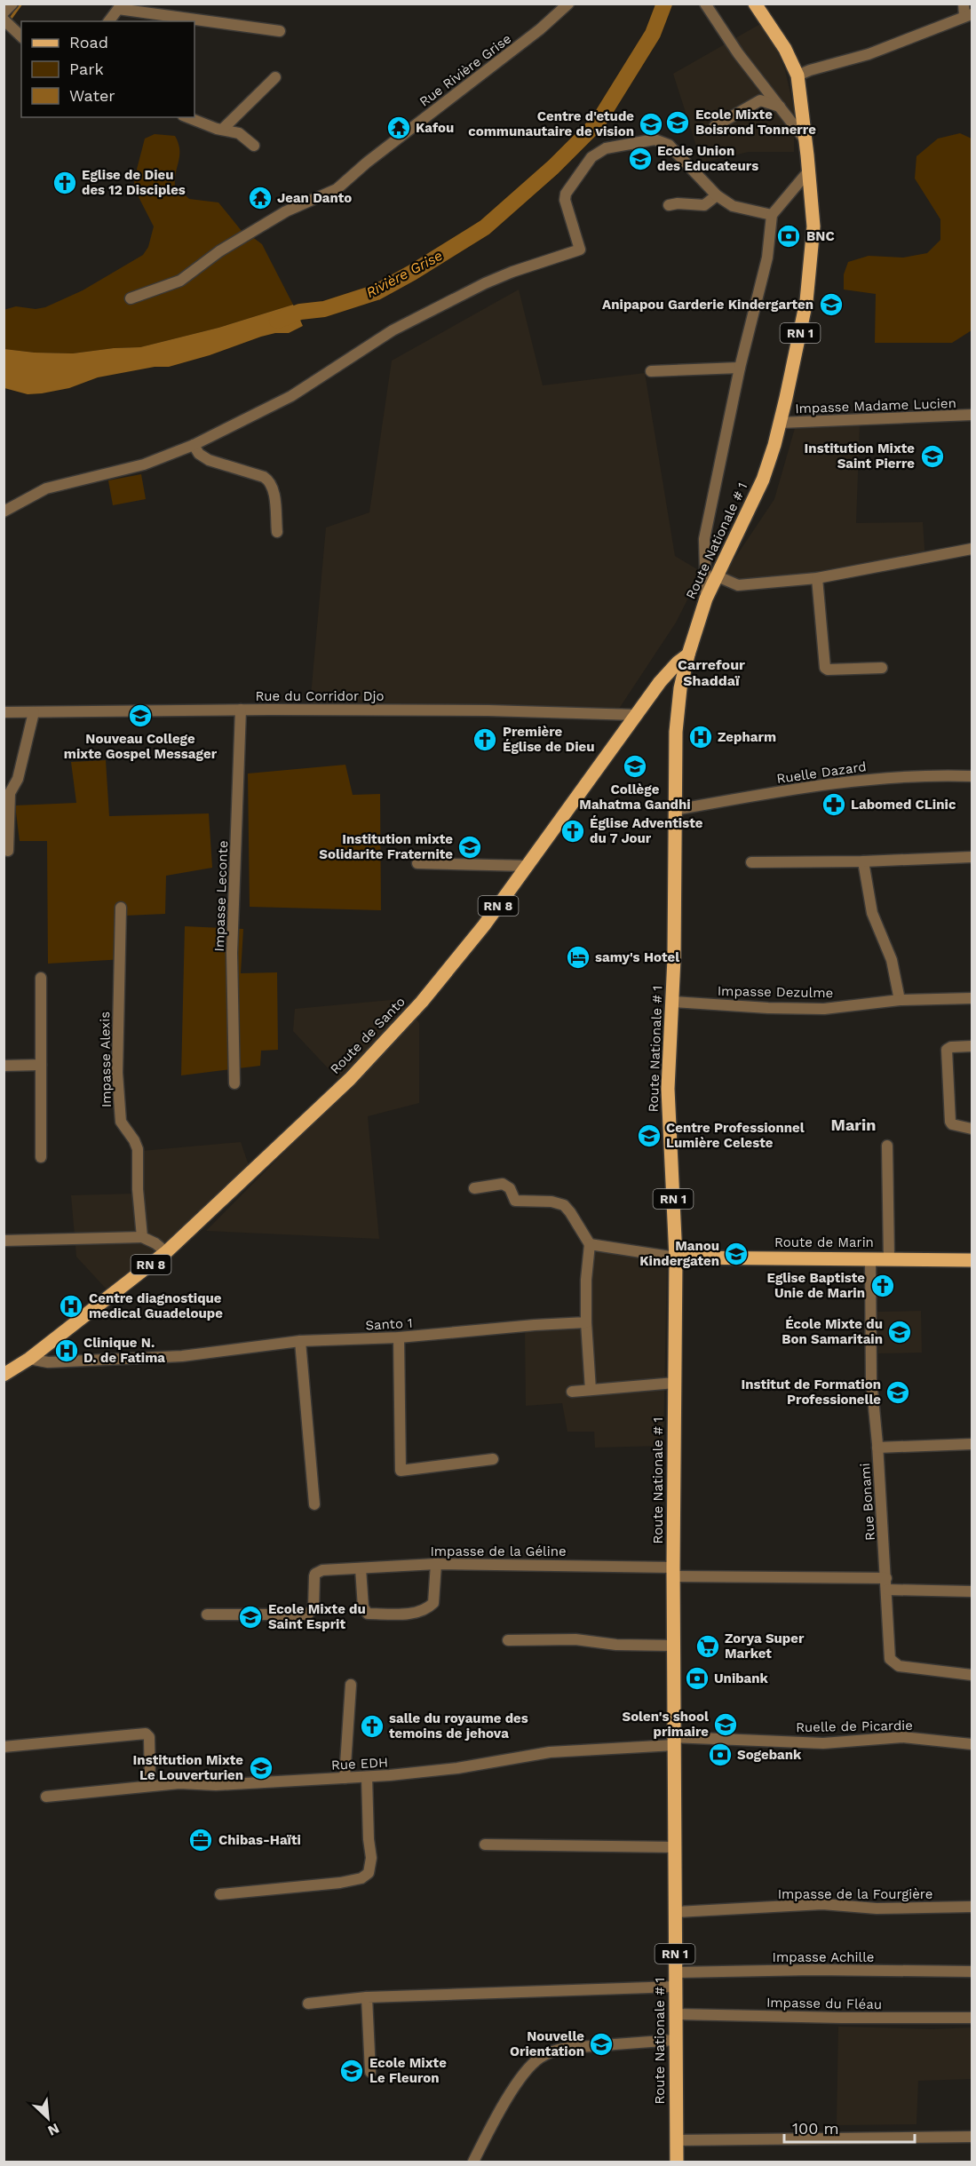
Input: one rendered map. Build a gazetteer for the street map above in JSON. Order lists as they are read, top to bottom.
{
  "streets": {
    "main road": [
      "RN 1",
      "Route Nationale # 1",
      "RN 8",
      "Route de Santo",
      "Route de Marin"
    ],
    "street": [
      "Rue Rivière Grise",
      "Impasse Madame Lucien",
      "Rue du Corridor Djo",
      "Ruelle Dazard",
      "Impasse Leconte",
      "Impasse Dezulme",
      "Impasse Alexis",
      "Santo 1",
      "Rue Bonami",
      "Impasse de la Géline",
      "Ruelle de Picardie",
      "Rue EDH",
      "Impasse de la Fourgière",
      "Impasse Achille",
      "Impasse du Fléau"
    ]
  },
  "crossings": [
    ["Impasse Madame Lucien", "Route Nationale # 1"],
    ["Route Nationale # 1", "Ruelle Dazard"],
    ["Route Nationale # 1", "Impasse Dezulme"],
    ["Route Nationale # 1", "Route de Santo"],
    ["Route Nationale # 1", "Route de Marin"],
    ["Route Nationale # 1", "Impasse de la Géline"],
    ["Route Nationale # 1", "Ruelle de Picardie"],
    ["Route Nationale # 1", "Rue EDH"],
    ["Route Nationale # 1", "Impasse de la Fourgière"],
    ["Route Nationale # 1", "Impasse Achille"],
    ["Route Nationale # 1", "Impasse du Fléau"],
    ["Rue du Corridor Djo", "Impasse Leconte"],
    ["Rue du Corridor Djo", "Route de Santo"],
    ["Route de Santo", "Santo 1"],
    ["Route de Marin", "Rue Bonami"],
    ["Rue Bonami", "Impasse de la Géline"],
    ["Ruelle de Picardie", "Rue EDH"]
  ],
  "districts": ["Carrefour Shaddaï", "Marin"],
  "water": ["Rivière Grise"],
  "places": {
    "school or university": [
      "Ecole Mixte Boisrond Tonnerre",
      "Centre d'etude communautaire de vision",
      "Ecole Union des Educateurs",
      "Anipapou Garderie Kindergarten",
      "Institution Mixte Saint Pierre",
      "Nouveau College mixte Gospel Messager",
      "Collège Mahatma Gandhi",
      "Institution mixte Solidarite Fraternite",
      "Centre Professionnel Lumière Celeste",
      "Manou Kindergaten",
      "École Mixte du Bon Samaritain",
      "Institut de Formation Professionelle",
      "Ecole Mixte du Saint Esprit",
      "Solen's shool primaire",
      "Institution Mixte Le Louverturien",
      "Nouvelle Orientation",
      "Ecole Mixte Le Fleuron"
    ],
    "temple": ["Kafou", "Jean Danto"],
    "church": [
      "Eglise de Dieu des 12 Disciples",
      "Première Église de Dieu",
      "Église Adventiste du 7 Jour",
      "Eglise Baptiste Unie de Marin",
      "salle du royaume des temoins de jehova"
    ],
    "bank": ["BNC", "Unibank", "Sogebank"],
    "hospital": ["Zepharm", "Centre diagnostique medical Guadeloupe", "Clinique N. D. de Fatima"],
    "pharmacy": ["Labomed CLinic"],
    "hotel": ["samy's Hotel"],
    "supermarket": ["Zorya Super Market"],
    "office": ["Chibas-Haïti"]
  },
  "legend": ["Road", "Park", "Water"],
  "scale_bar": "100 m",
  "north": "bottom right"
}
